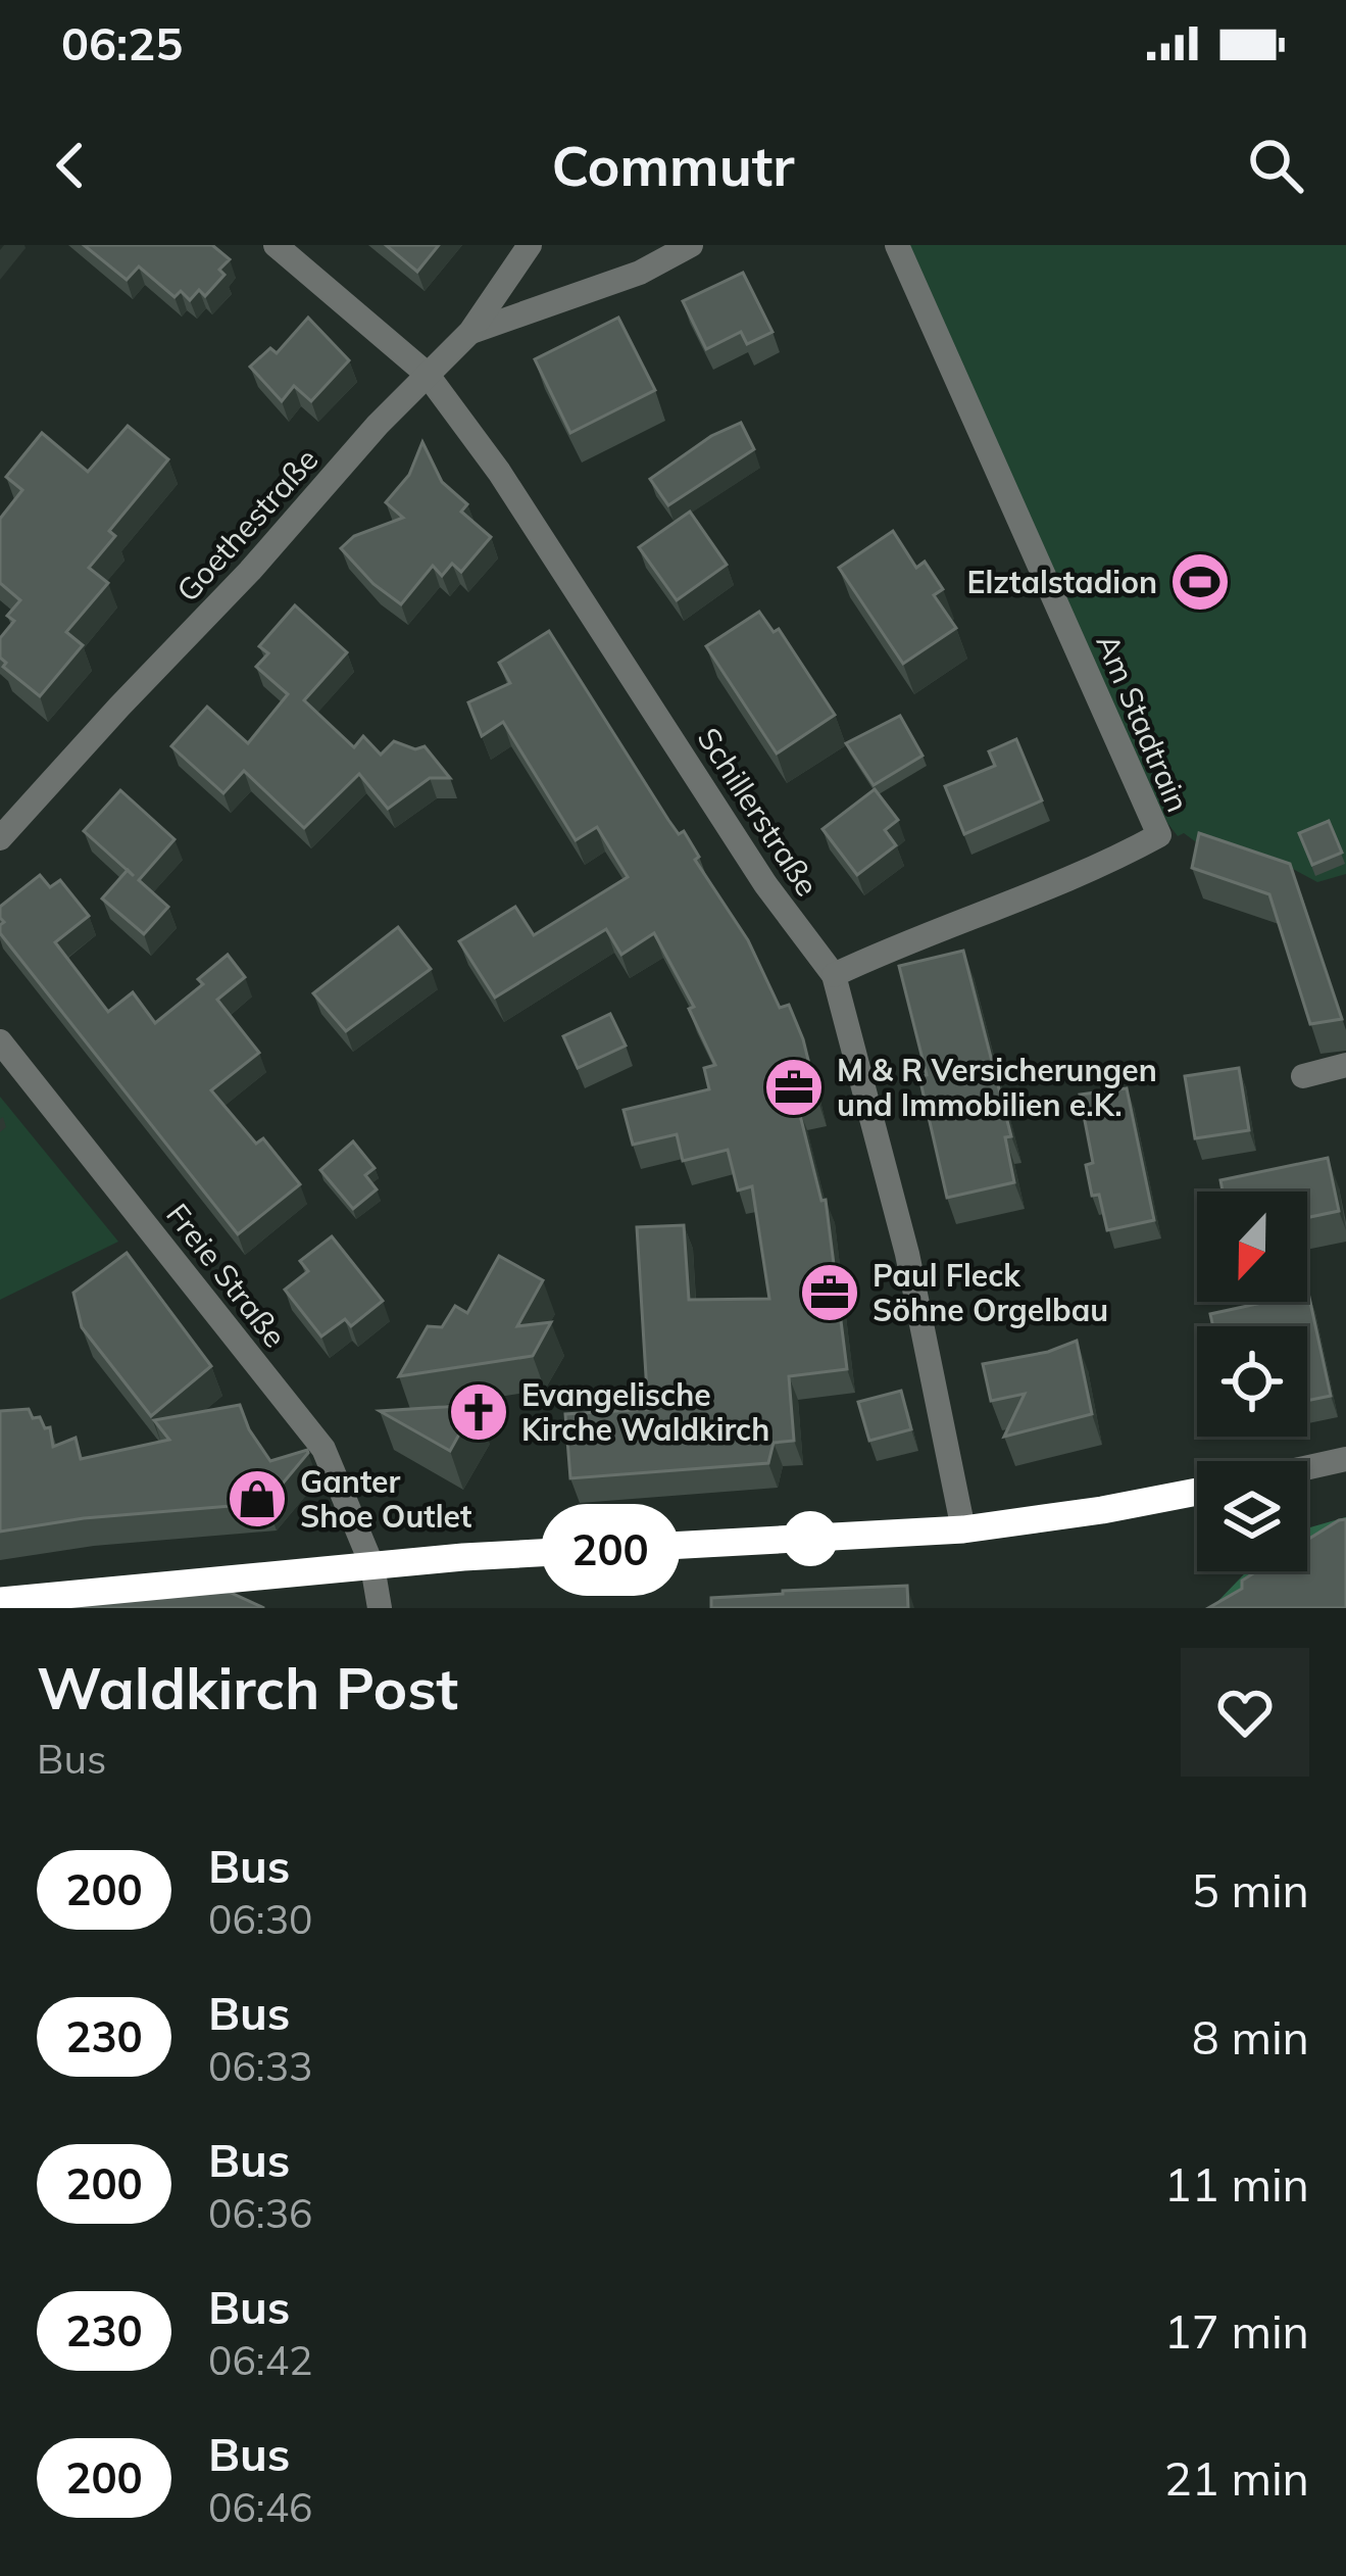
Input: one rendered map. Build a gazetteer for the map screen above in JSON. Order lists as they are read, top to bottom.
{
  "streets": {
    "street": [
      "Goethestraße",
      "Am Stadtrain",
      "Schillerstraße",
      "Freie Straße"
    ]
  },
  "crossings": [
    ["Goethestraße", "Schillerstraße"],
    ["Am Stadtrain", "Schillerstraße"]
  ],
  "places": {
    "sports": ["Elztalstadion"],
    "office": ["M & R Versicherungen und Immobilien e.K.", "Paul Fleck Söhne Orgelbau"],
    "church": ["Evangelische Kirche Waldkirch"],
    "shop": ["Ganter Shoe Outlet"]
  },
  "lines": ["bus line 200"],
  "north": "bottom",
  "page": {
    "status": "06:25",
    "header": "Commutr",
    "on_map": "200",
    "heading": ["Waldkirch Post", "Bus"],
    "list": [
      {
        "mark": "200",
        "name": "Bus",
        "note": "06:30",
        "value": "5 min"
      },
      {
        "mark": "230",
        "name": "Bus",
        "note": "06:33",
        "value": "8 min"
      },
      {
        "mark": "200",
        "name": "Bus",
        "note": "06:36",
        "value": "11 min"
      },
      {
        "mark": "230",
        "name": "Bus",
        "note": "06:42",
        "value": "17 min"
      },
      {
        "mark": "200",
        "name": "Bus",
        "note": "06:46",
        "value": "21 min"
      }
    ]
  }
}
